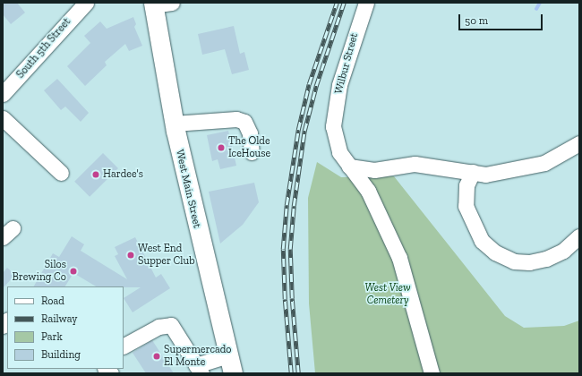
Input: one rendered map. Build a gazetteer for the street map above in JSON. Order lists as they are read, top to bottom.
{
  "streets": {
    "main road": ["West Main Street"],
    "street": ["South 5th Street", "Wilbur Street"]
  },
  "parks": ["West View Cemetery"],
  "places": [
    "The Olde IceHouse",
    "Hardee's",
    "West End Supper Club",
    "Silos Brewing Co",
    "Supermercado El Monte"
  ],
  "legend": [
    "Road",
    "Railway",
    "Park",
    "Building"
  ],
  "scale_bar": "50 m"
}
